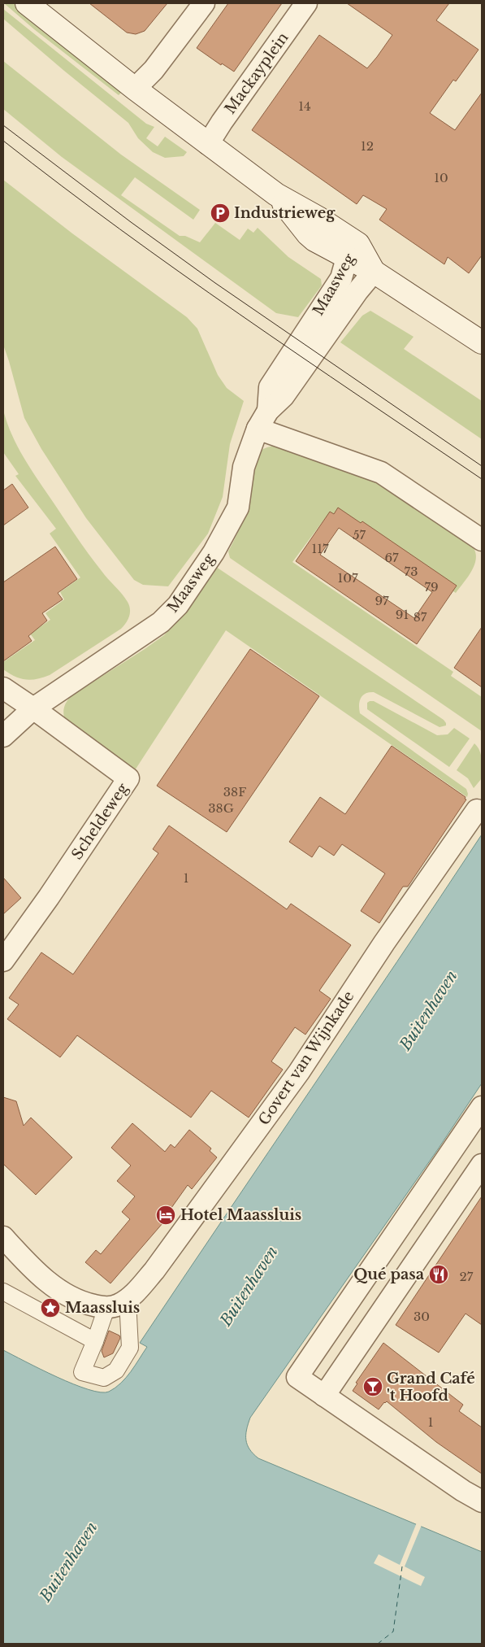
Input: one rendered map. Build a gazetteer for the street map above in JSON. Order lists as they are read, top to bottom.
{
  "streets": {
    "street": [
      "Mackayplein",
      "Maasweg",
      "Scheldeweg",
      "Govert van Wijnkade"
    ]
  },
  "crossings": [
    ["Maasweg", "Scheldeweg"]
  ],
  "water": ["Buitenhaven"],
  "places": {
    "parking": ["Industrieweg"],
    "hotel": ["Hotel Maassluis"],
    "restaurant": ["Qué pasa"],
    "place": ["Maassluis"],
    "bar": ["Grand Café 't Hoofd"]
  },
  "house_numbers": [
    "14",
    "12",
    "10",
    "57",
    "117",
    "67",
    "73",
    "107",
    "79",
    "97",
    "91",
    "87",
    "38F",
    "38G",
    "1",
    "27",
    "30",
    "1"
  ]
}
